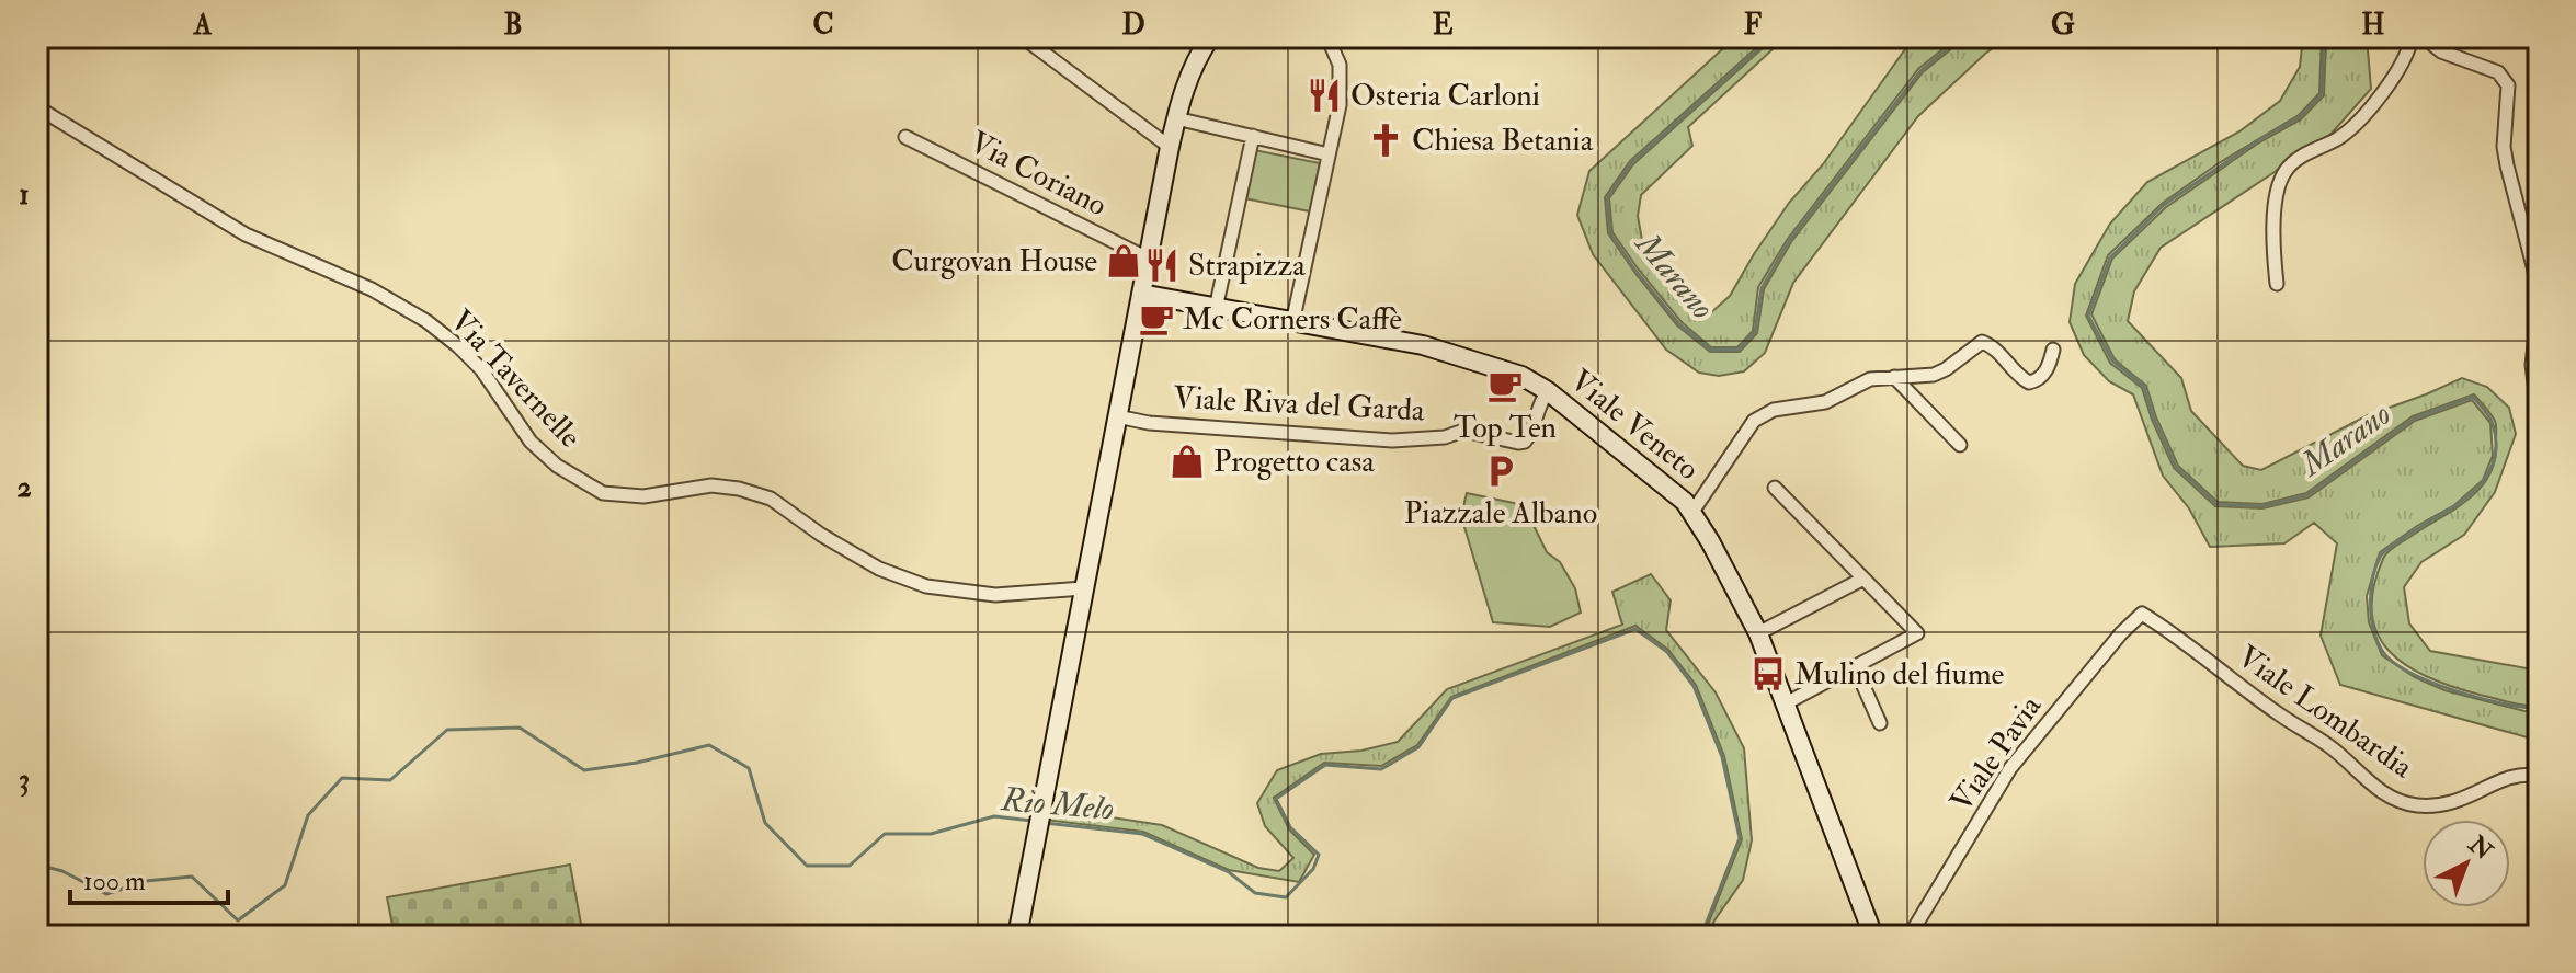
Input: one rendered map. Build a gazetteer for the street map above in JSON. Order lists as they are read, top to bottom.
{
  "streets": {
    "main road": ["Viale Veneto"],
    "street": [
      "Via Coriano",
      "Via Tavernelle",
      "Viale Riva del Garda",
      "Viale Lombardia",
      "Viale Pavia"
    ]
  },
  "crossings": [
    ["Viale Riva del Garda", "Viale Veneto"],
    ["Viale Lombardia", "Viale Pavia"]
  ],
  "water": ["Marano", "Rio Melo"],
  "places": {
    "restaurant": ["Osteria Carloni", "Strapizza"],
    "church": ["Chiesa Betania"],
    "shop": ["Curgovan House", "Progetto casa"],
    "cafe": ["Mc Corners Caffè", "Top Ten"],
    "parking": ["Piazzale Albano"],
    "bus stop": ["Mulino del fiume"]
  },
  "scale_bar": "100 m",
  "north": "top right",
  "grid": {
    "columns": [
      "A",
      "B",
      "C",
      "D",
      "E",
      "F",
      "G",
      "H"
    ],
    "rows": ["1", "2", "3"]
  }
}
